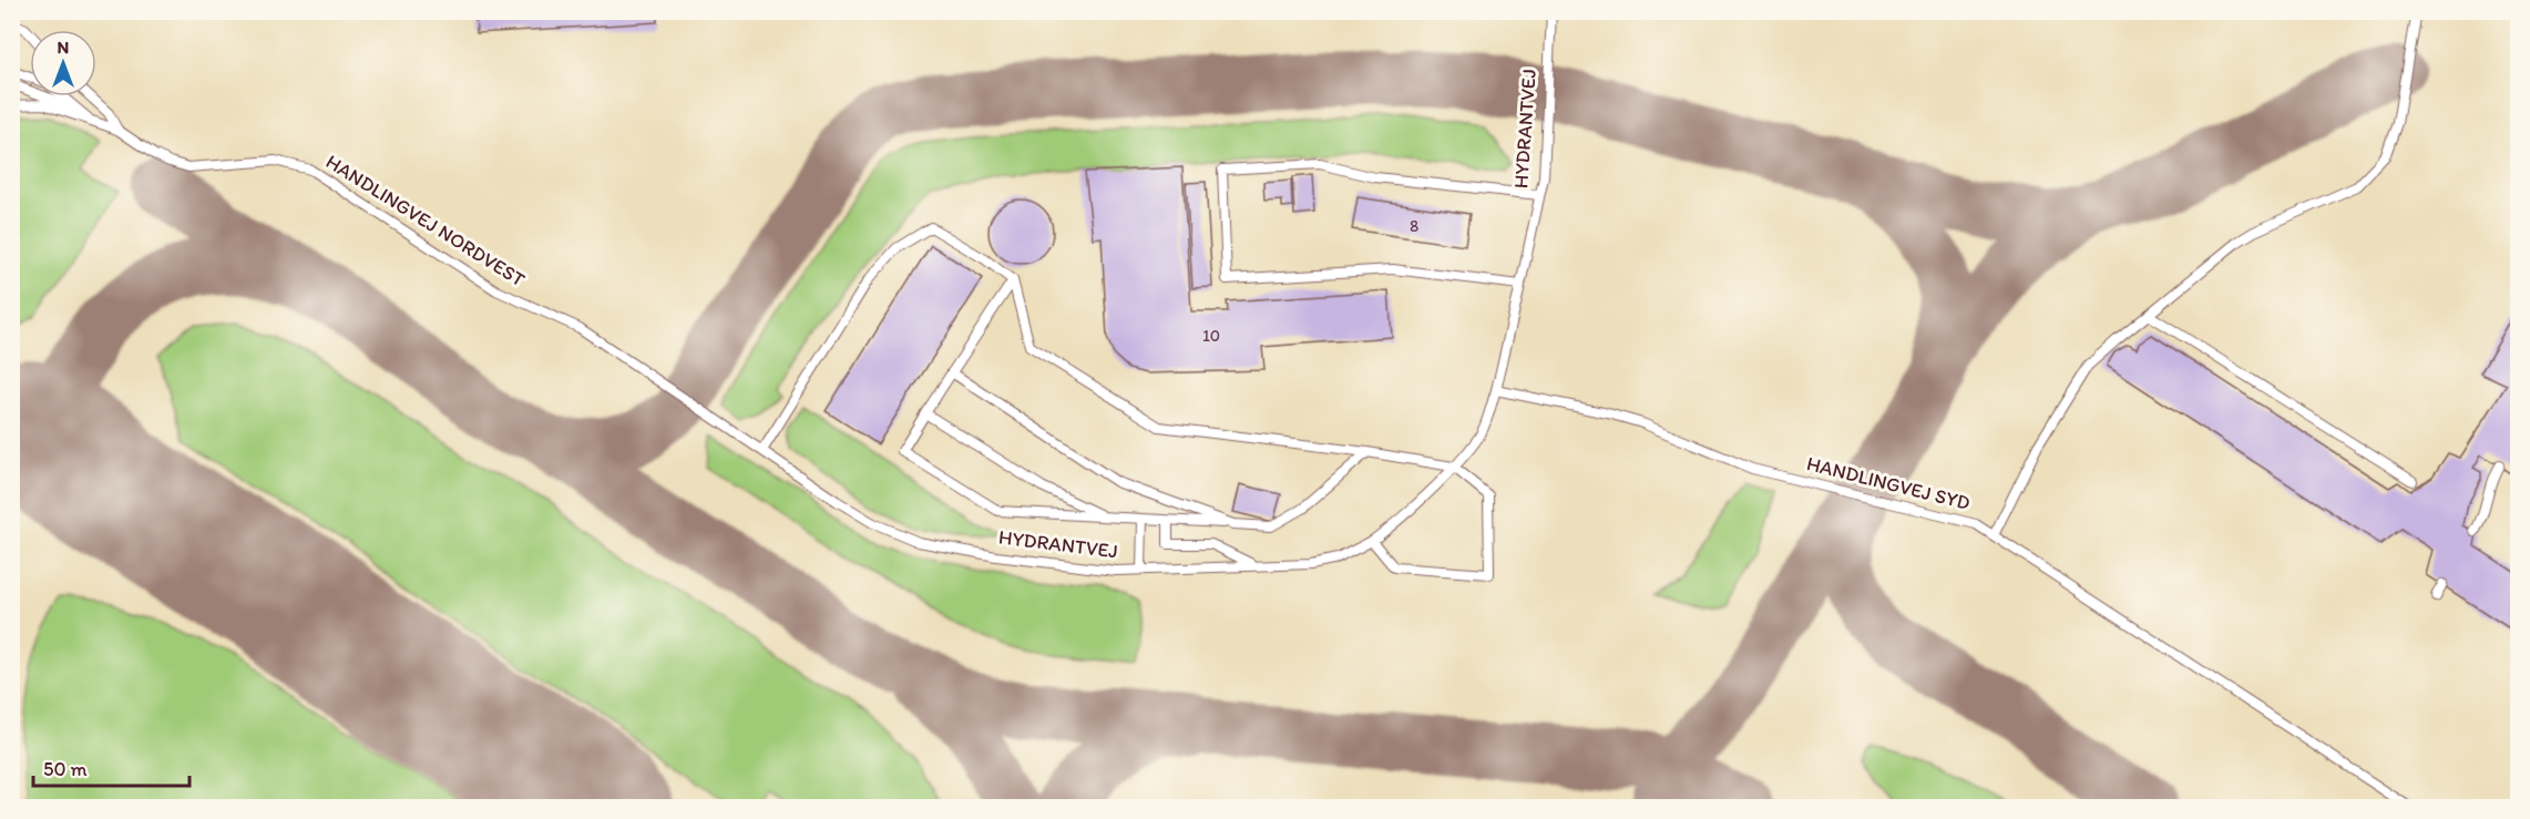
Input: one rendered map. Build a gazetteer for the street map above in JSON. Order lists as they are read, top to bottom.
{
  "streets": {
    "lane": ["HYDRANTVEJ", "HANDLINGVEJ NORDVEST", "HANDLINGVEJ SYD"]
  },
  "crossings": [
    ["HYDRANTVEJ", "HANDLINGVEJ NORDVEST"],
    ["HYDRANTVEJ", "HANDLINGVEJ SYD"]
  ],
  "house_numbers": ["8", "10"],
  "scale_bar": "50 m",
  "north": "top"
}
